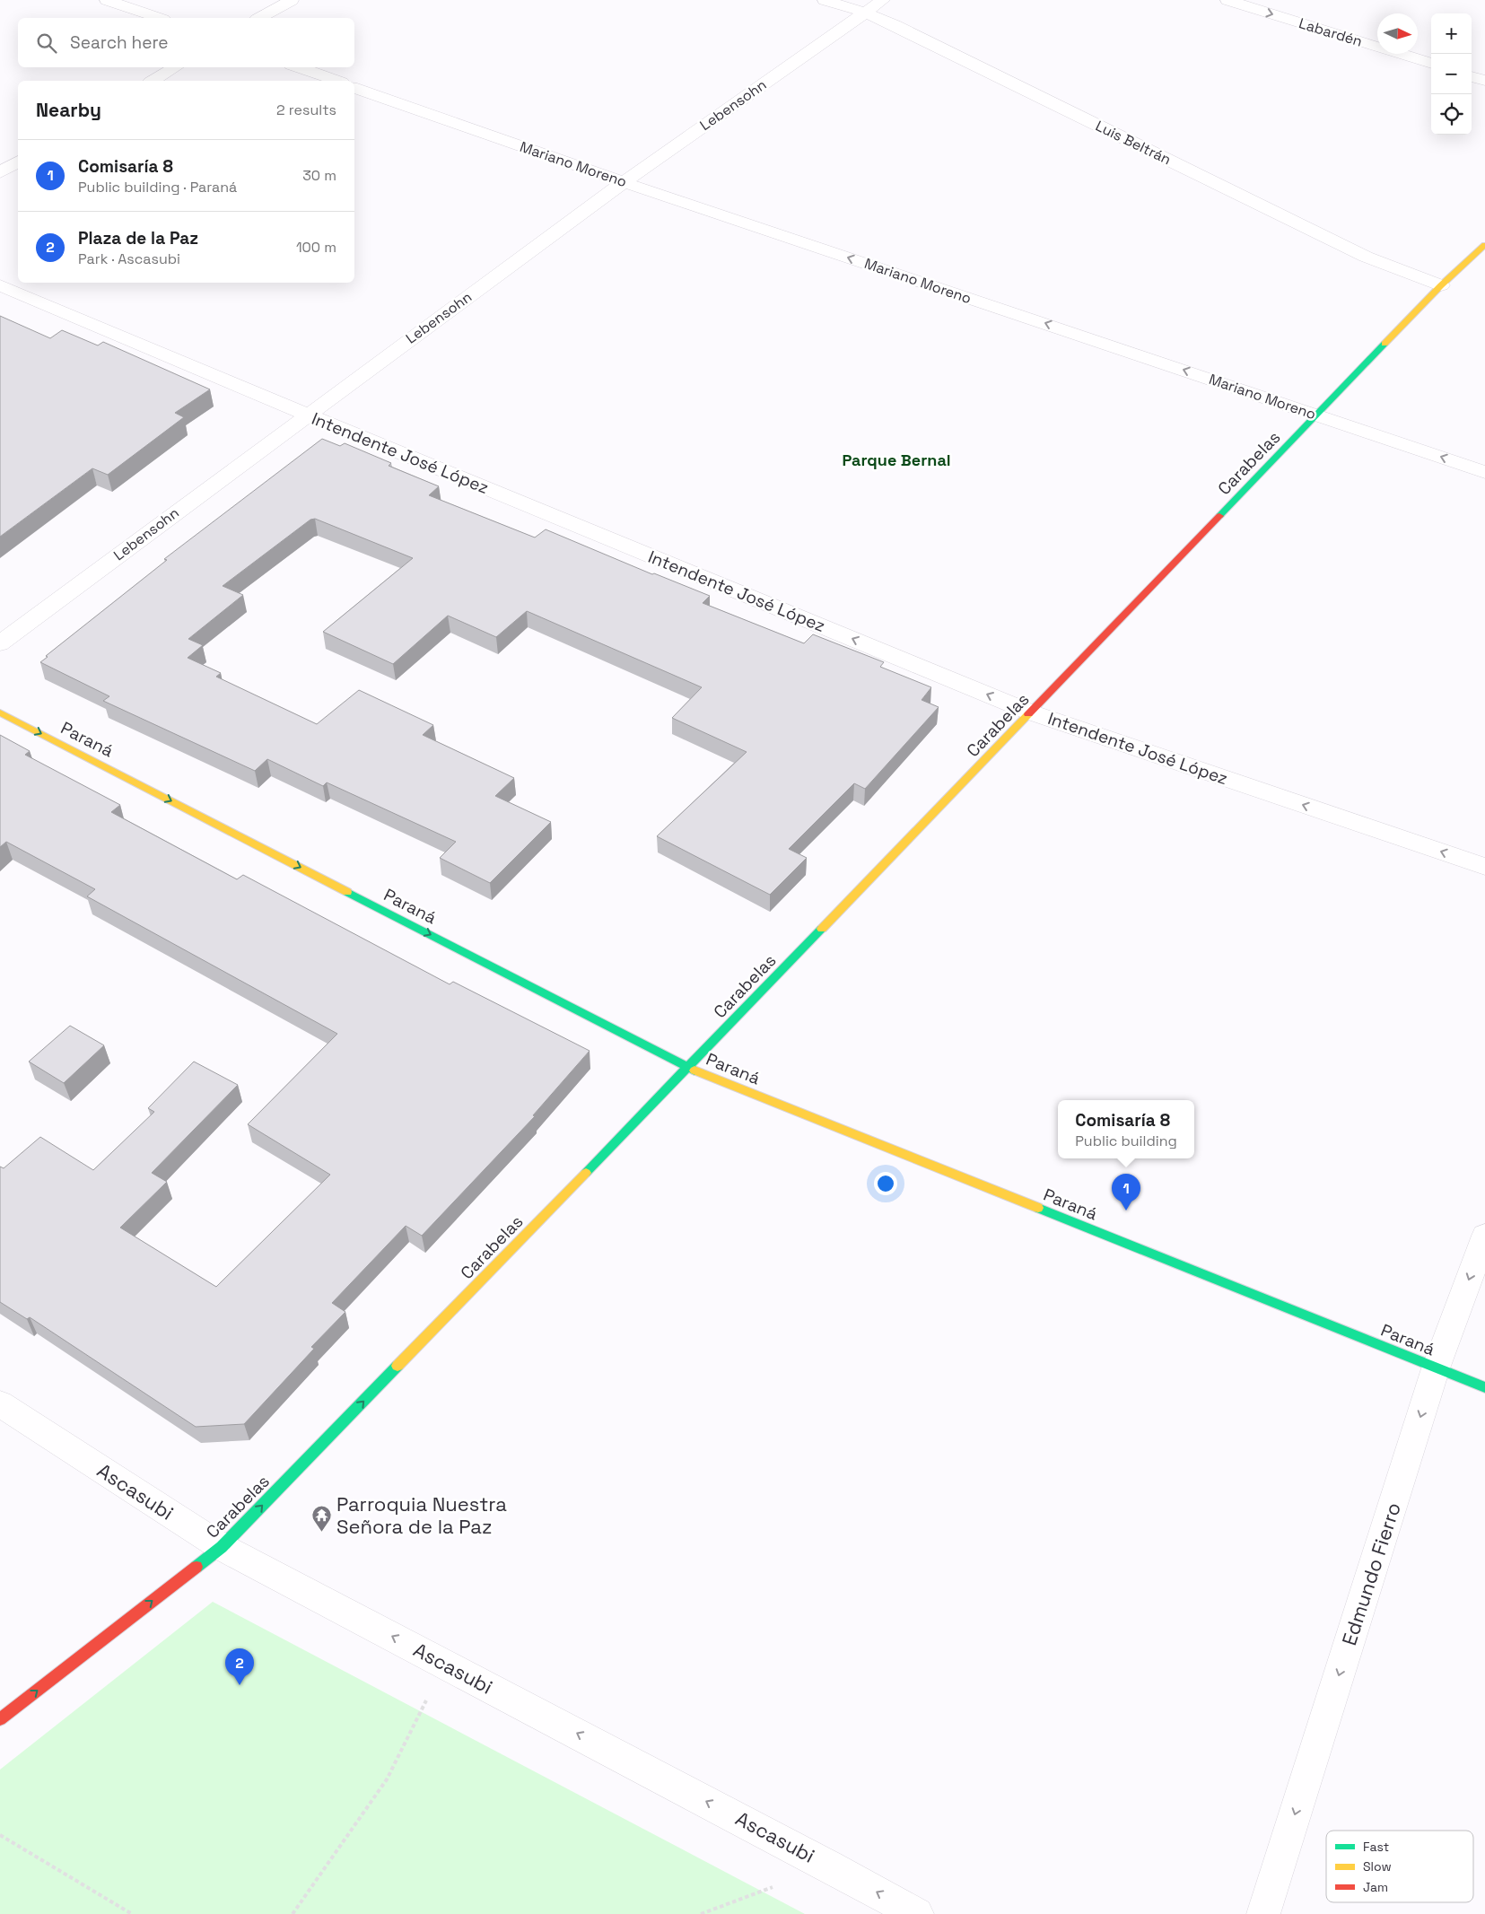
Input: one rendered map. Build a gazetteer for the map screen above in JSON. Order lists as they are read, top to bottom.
{
  "streets": {
    "street": [
      "Labardén",
      "Lebensohn",
      "Luis Beltrán",
      "Mariano Moreno",
      "Intendente José López",
      "Carabelas",
      "Paraná",
      "Ascasubi",
      "Edmundo Fierro"
    ]
  },
  "crossings": [
    ["Lebensohn", "Luis Beltrán"],
    ["Lebensohn", "Mariano Moreno"],
    ["Lebensohn", "Intendente José López"],
    ["Luis Beltrán", "Carabelas"],
    ["Mariano Moreno", "Carabelas"],
    ["Intendente José López", "Carabelas"],
    ["Carabelas", "Paraná"],
    ["Carabelas", "Ascasubi"],
    ["Paraná", "Edmundo Fierro"]
  ],
  "one_way": [
    "Labardén",
    "Mariano Moreno",
    "Intendente José López",
    "Carabelas",
    "Paraná",
    "Ascasubi",
    "Edmundo Fierro"
  ],
  "districts": ["Parque Bernal"],
  "places": {
    "temple": ["Parroquia Nuestra Señora de la Paz"]
  },
  "legend": ["Fast", "Slow", "Jam"],
  "north": "right",
  "page": {
    "map_buttons": ["+", "−"],
    "search": "Search here",
    "heading": ["Nearby", "2 results"],
    "list": [
      {
        "mark": "1",
        "name": "Comisaría 8",
        "note": "Public building · Paraná",
        "value": "30 m"
      },
      {
        "mark": "2",
        "name": "Plaza de la Paz",
        "note": "Park · Ascasubi",
        "value": "100 m"
      }
    ],
    "popup": ["Comisaría 8", "Public building"],
    "pins": ["1", "2"]
  }
}
